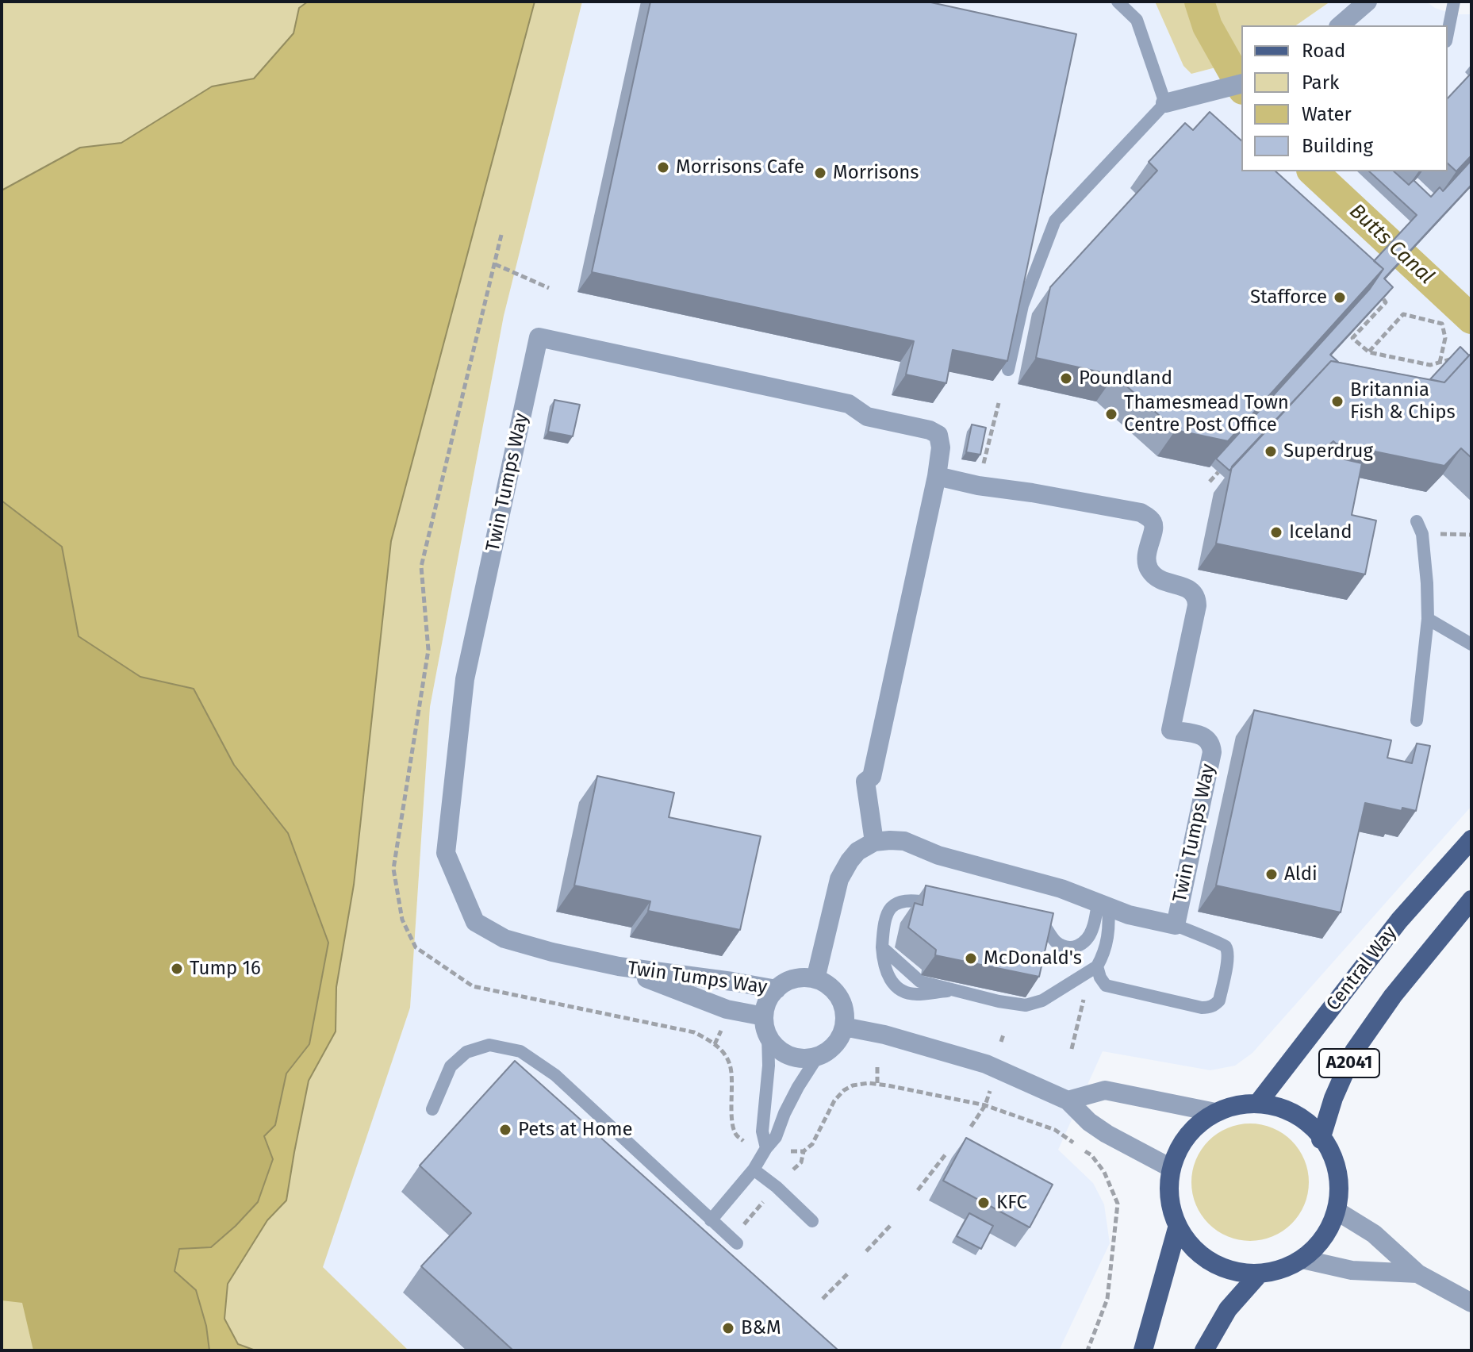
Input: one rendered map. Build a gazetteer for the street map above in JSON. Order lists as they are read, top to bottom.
{
  "streets": {
    "main road": ["Central Way", "A2041"],
    "street": ["Twin Tumps Way"]
  },
  "crossings": [
    ["Central Way", "A2041"]
  ],
  "water": ["Butts Canal"],
  "places": [
    "Morrisons Cafe",
    "Morrisons",
    "Stafforce",
    "Poundland",
    "Britannia Fish & Chips",
    "Thamesmead Town Centre Post Office",
    "Superdrug",
    "Iceland",
    "Aldi",
    "McDonald's",
    "Tump 16",
    "Pets at Home",
    "KFC",
    "B&M"
  ],
  "legend": [
    "Road",
    "Park",
    "Water",
    "Building"
  ]
}
